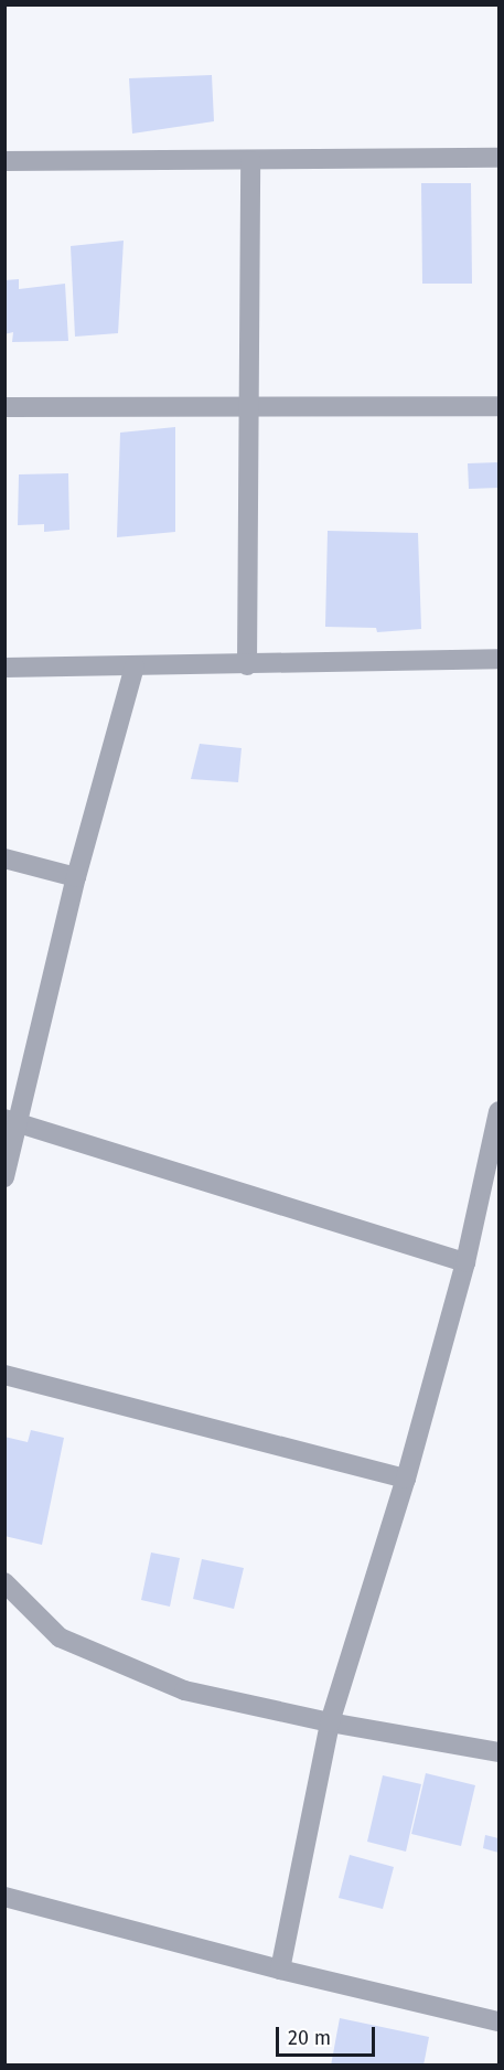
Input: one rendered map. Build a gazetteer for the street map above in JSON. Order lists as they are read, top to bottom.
{
  "scale_bar": "20 m"
}
